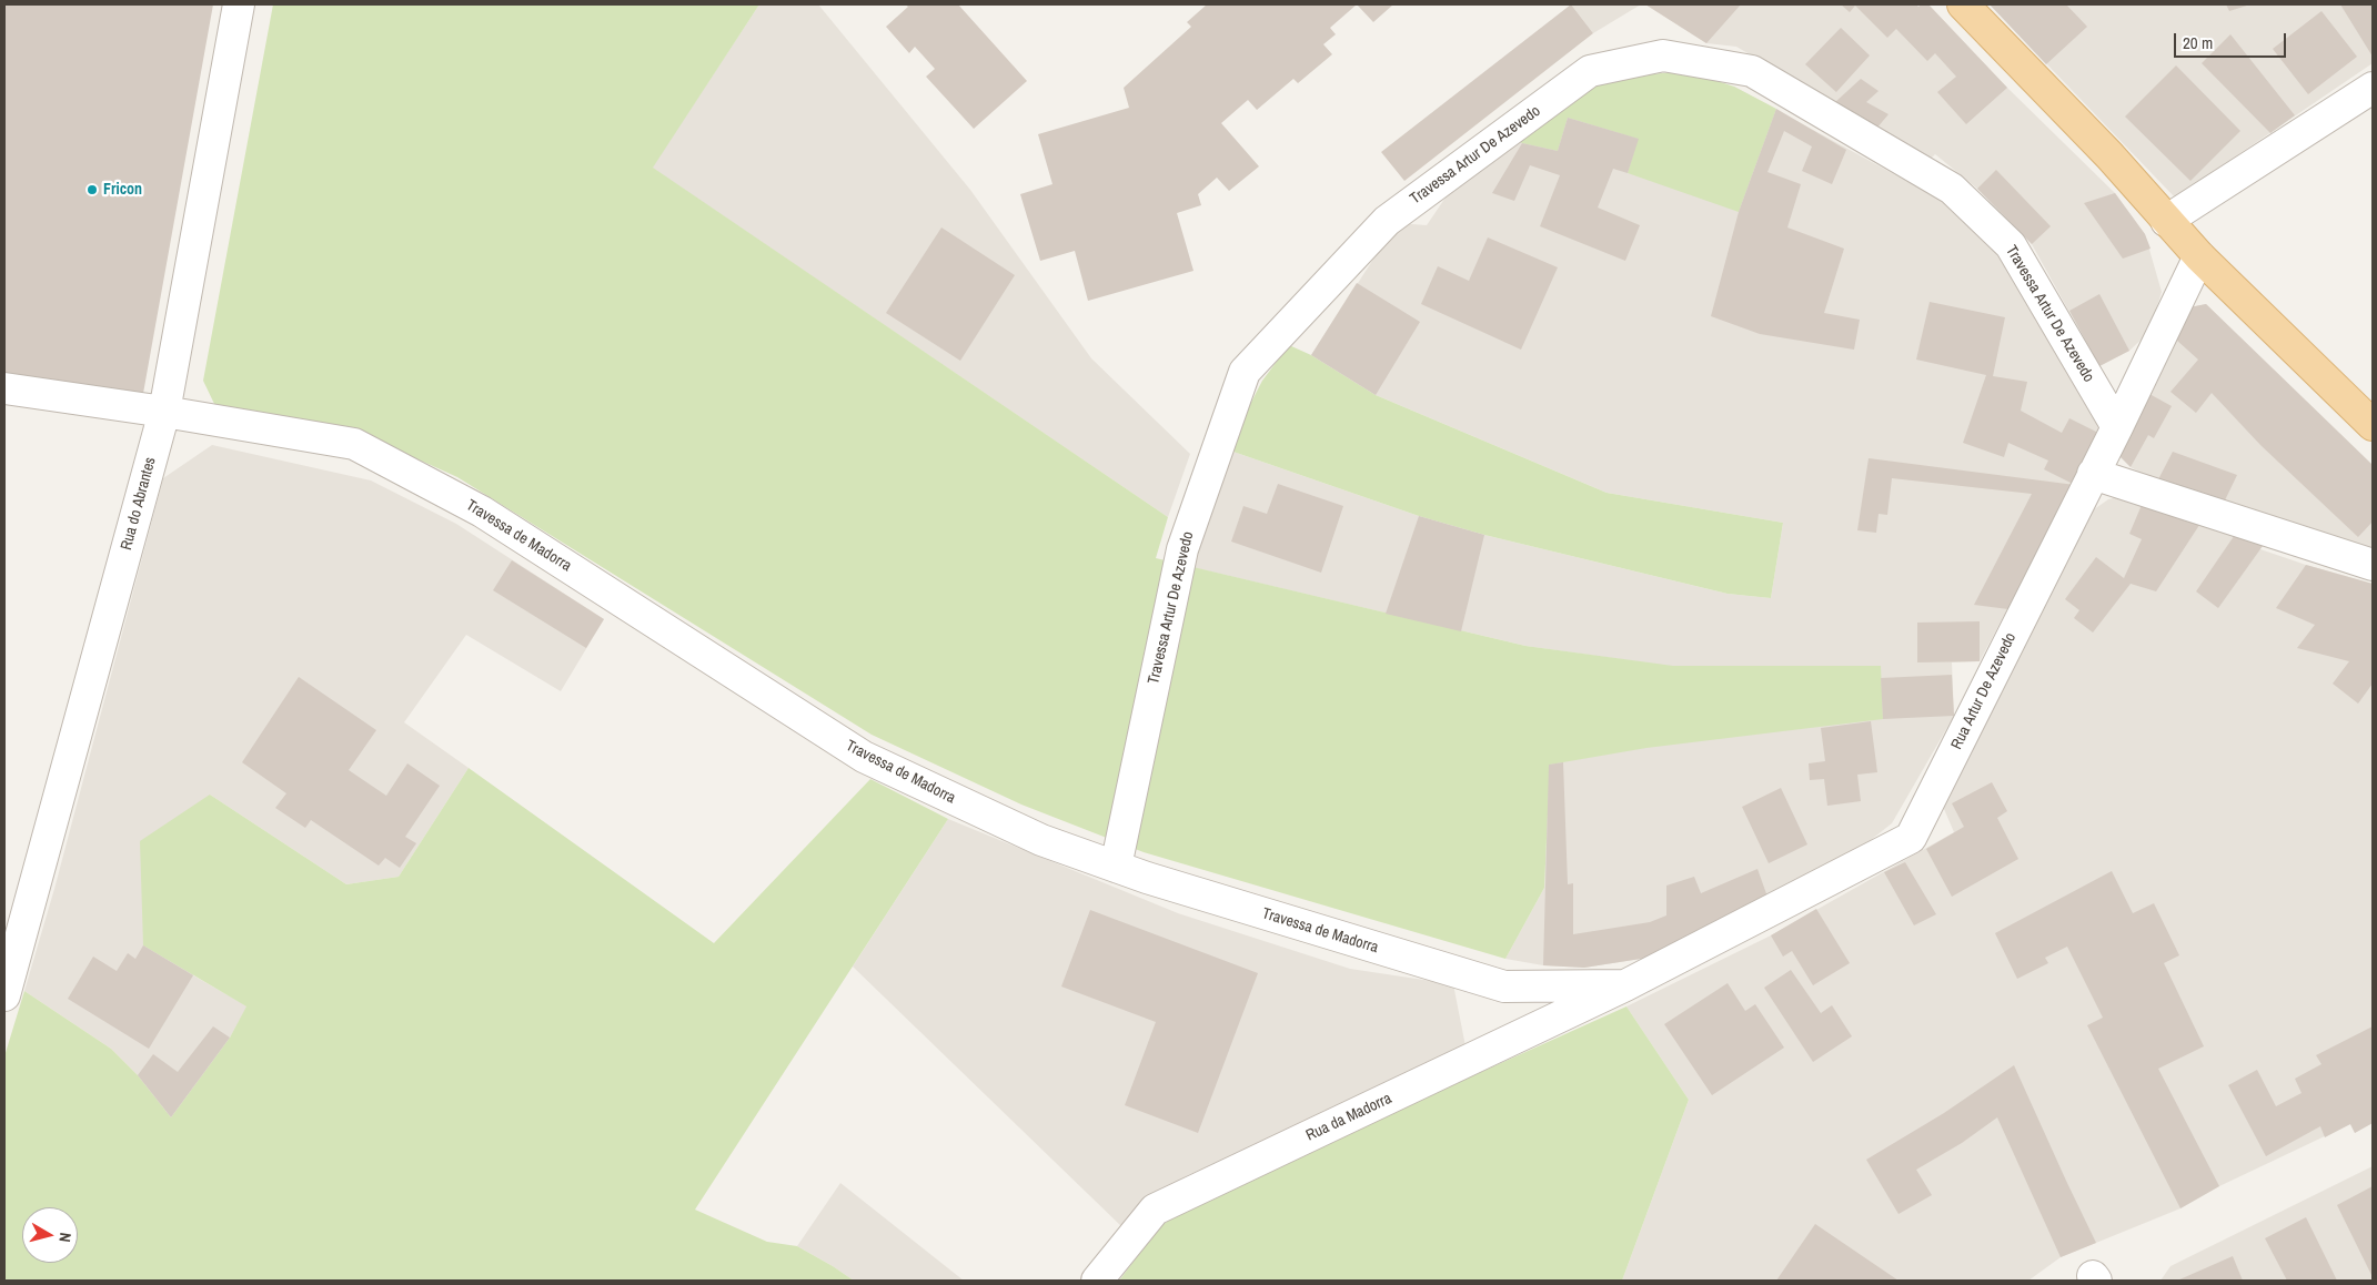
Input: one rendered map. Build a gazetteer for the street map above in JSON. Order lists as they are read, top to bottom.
{
  "streets": {
    "street": [
      "Travessa Artur De Azevedo",
      "Rua do Abrantes",
      "Travessa de Madorra",
      "Rua Artur De Azevedo",
      "Rua da Madorra"
    ]
  },
  "crossings": [
    ["Travessa Artur De Azevedo", "Travessa de Madorra"],
    ["Travessa Artur De Azevedo", "Rua Artur De Azevedo"],
    ["Rua do Abrantes", "Travessa de Madorra"],
    ["Travessa de Madorra", "Rua Artur De Azevedo"],
    ["Travessa de Madorra", "Rua da Madorra"],
    ["Rua Artur De Azevedo", "Rua da Madorra"]
  ],
  "places": ["Fricon"],
  "scale_bar": "20 m",
  "north": "right"
}
